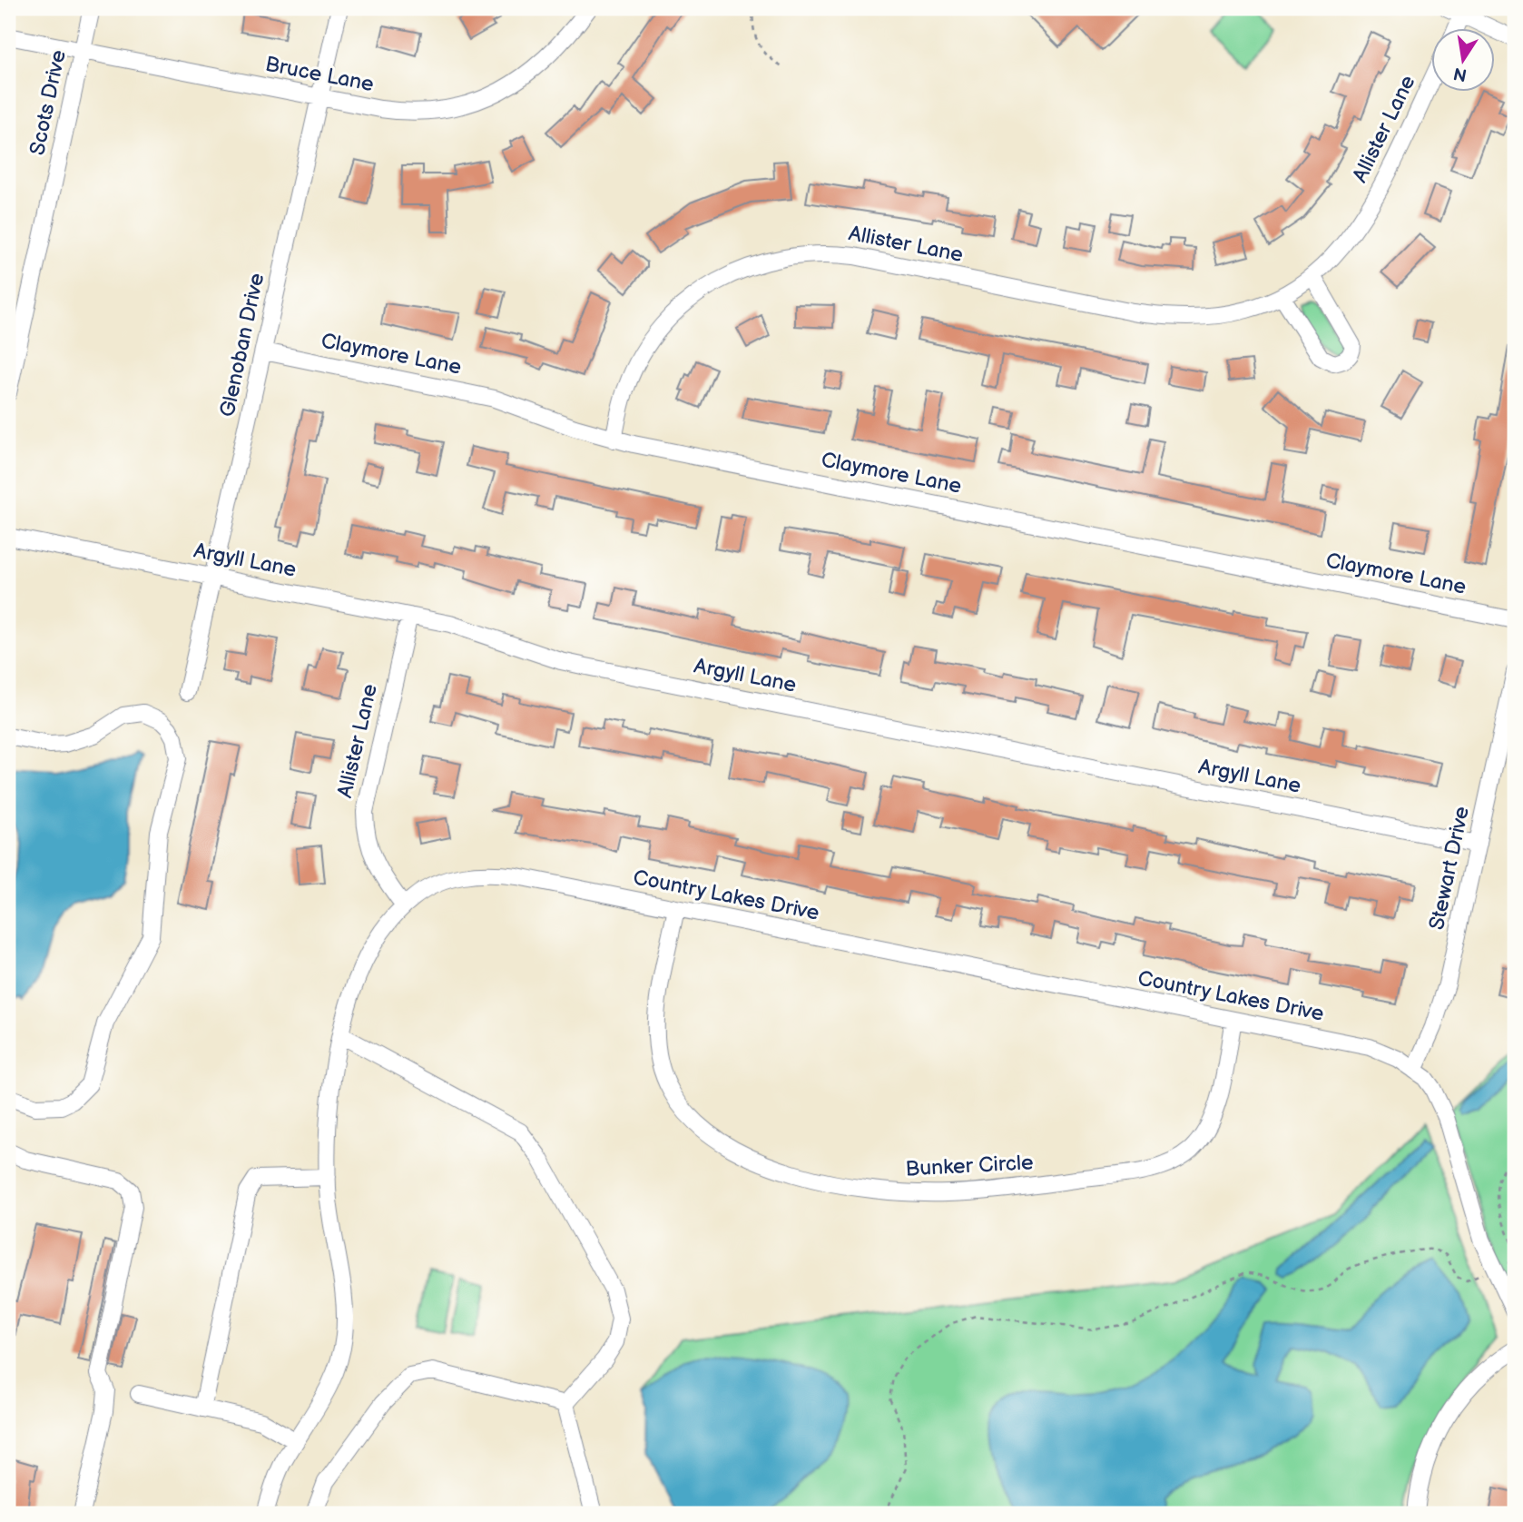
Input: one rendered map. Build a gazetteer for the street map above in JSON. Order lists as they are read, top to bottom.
{
  "streets": {
    "street": [
      "Bruce Lane",
      "Scots Drive",
      "Allister Lane",
      "Glenoban Drive",
      "Claymore Lane",
      "Argyll Lane",
      "Stewart Drive",
      "Country Lakes Drive",
      "Bunker Circle"
    ]
  },
  "crossings": [
    ["Bruce Lane", "Scots Drive"],
    ["Bruce Lane", "Glenoban Drive"],
    ["Allister Lane", "Claymore Lane"],
    ["Allister Lane", "Argyll Lane"],
    ["Allister Lane", "Country Lakes Drive"],
    ["Glenoban Drive", "Claymore Lane"],
    ["Glenoban Drive", "Argyll Lane"],
    ["Argyll Lane", "Stewart Drive"],
    ["Stewart Drive", "Country Lakes Drive"],
    ["Country Lakes Drive", "Bunker Circle"]
  ],
  "north": "bottom"
}
